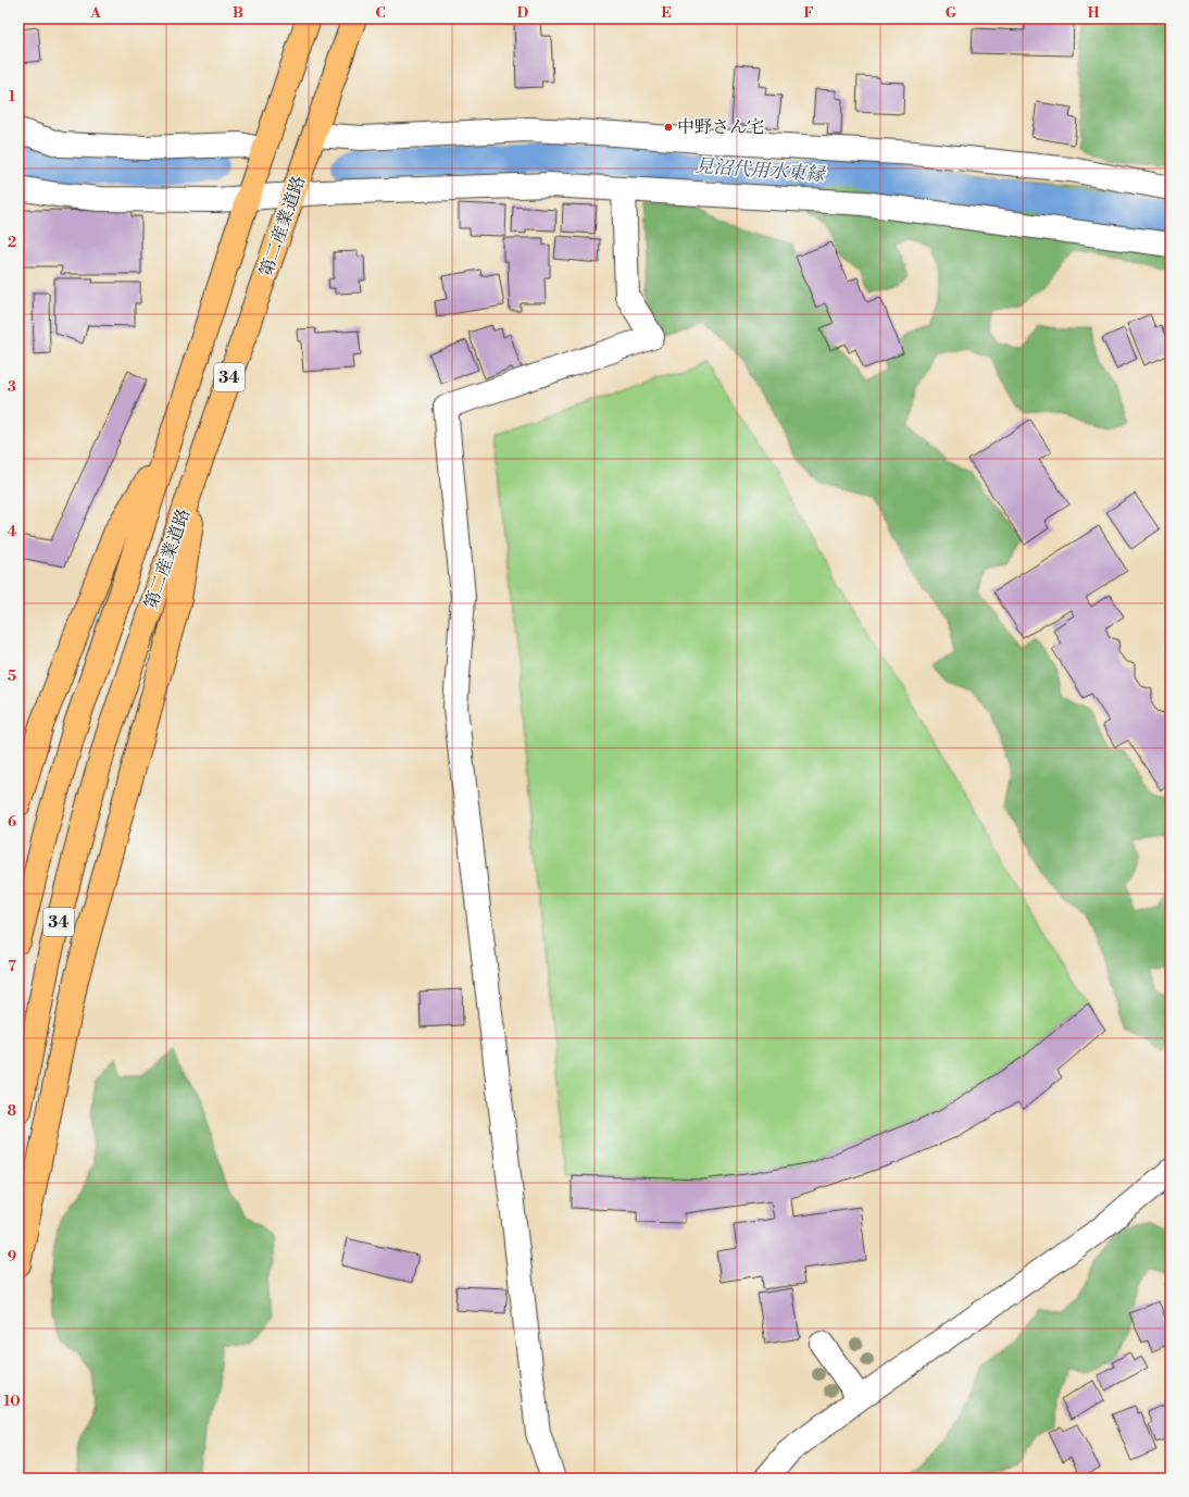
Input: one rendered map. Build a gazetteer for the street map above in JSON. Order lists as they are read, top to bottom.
{
  "streets": {
    "main road": ["第二産業道路", "34"]
  },
  "water": ["見沼代用水東縁"],
  "places": ["中野さん宅"],
  "grid": {
    "columns": [
      "A",
      "B",
      "C",
      "D",
      "E",
      "F",
      "G",
      "H"
    ],
    "rows": [
      "1",
      "2",
      "3",
      "4",
      "5",
      "6",
      "7",
      "8",
      "9",
      "10"
    ]
  }
}
